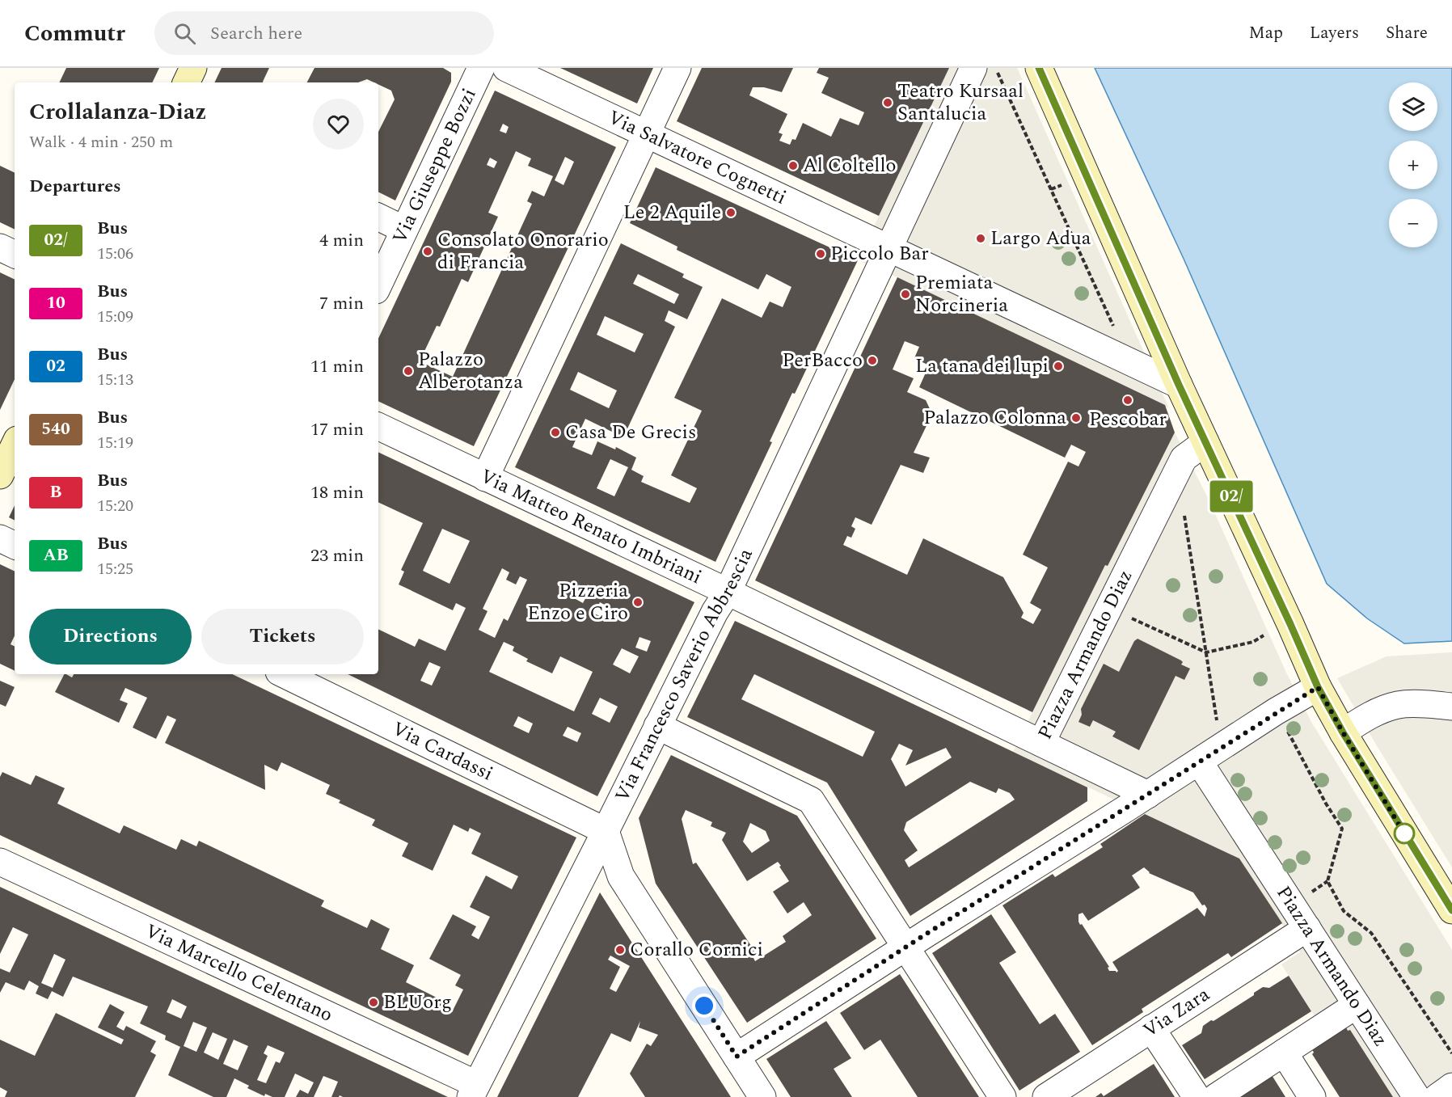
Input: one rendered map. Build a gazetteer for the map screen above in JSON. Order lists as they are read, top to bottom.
{
  "streets": {
    "street": [
      "Via Salvatore Cognetti",
      "Via Giuseppe Bozzi",
      "Via Matteo Renato Imbriani",
      "Piazza Armando Diaz",
      "Via Francesco Saverio Abbrescia",
      "Via Cardassi",
      "Via Marcello Celentano",
      "Via Zara"
    ]
  },
  "crossings": [
    ["Via Salvatore Cognetti", "Via Francesco Saverio Abbrescia"],
    ["Via Matteo Renato Imbriani", "Piazza Armando Diaz"],
    ["Via Matteo Renato Imbriani", "Via Francesco Saverio Abbrescia"],
    ["Piazza Armando Diaz", "Via Zara"],
    ["Via Francesco Saverio Abbrescia", "Via Cardassi"],
    ["Via Francesco Saverio Abbrescia", "Via Marcello Celentano"]
  ],
  "places": [
    "Teatro Kursaal Santalucia",
    "Al Coltello",
    "Le 2 Aquile",
    "Largo Adua",
    "Consolato Onorario di Francia",
    "Piccolo Bar",
    "Premiata Norcineria",
    "PerBacco",
    "La tana dei lupi",
    "Palazzo Alberotanza",
    "Pescobar",
    "Palazzo Colonna",
    "Casa De Grecis",
    "Pizzeria Enzo e Ciro",
    "Corallo Cornici",
    "BLUorg"
  ],
  "lines": ["bus line 02/"],
  "page": {
    "header": "Commutr",
    "search": "Search here",
    "nav": ["Map", "Layers", "Share"],
    "on_map": "02/",
    "map_buttons": ["+", "−"],
    "heading": [
      ["Crollalanza-Diaz", "Walk · 4 min · 250 m"],
      "Departures"
    ],
    "list": [
      {
        "mark": "02/",
        "name": "Bus",
        "note": "15:06",
        "value": "4 min"
      },
      {
        "mark": "10",
        "name": "Bus",
        "note": "15:09",
        "value": "7 min"
      },
      {
        "mark": "02",
        "name": "Bus",
        "note": "15:13",
        "value": "11 min"
      },
      {
        "mark": "540",
        "name": "Bus",
        "note": "15:19",
        "value": "17 min"
      },
      {
        "mark": "B",
        "name": "Bus",
        "note": "15:20",
        "value": "18 min"
      },
      {
        "mark": "AB",
        "name": "Bus",
        "note": "15:25",
        "value": "23 min"
      }
    ],
    "buttons": ["Directions", "Tickets"]
  }
}
